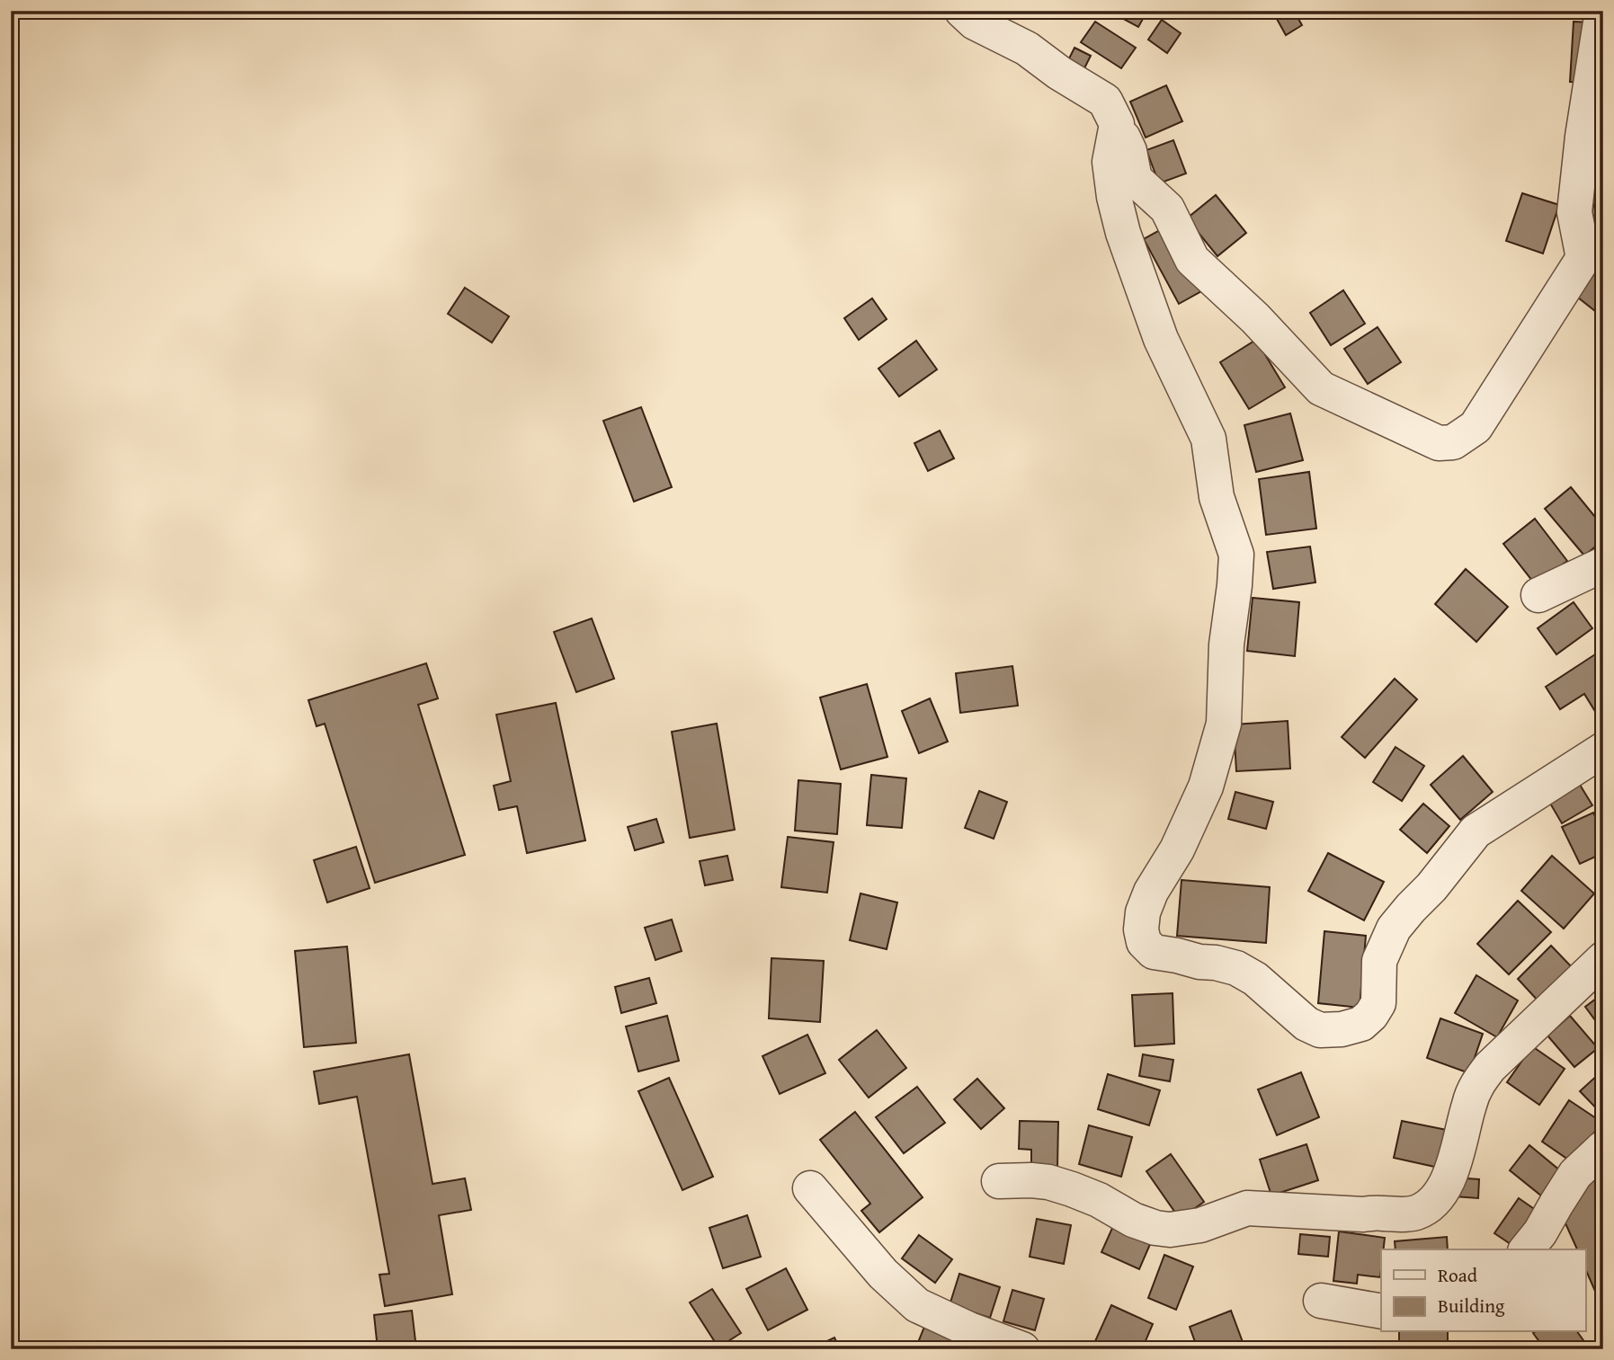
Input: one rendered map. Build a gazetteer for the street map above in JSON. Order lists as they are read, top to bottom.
{
  "legend": ["Road", "Building"]
}
